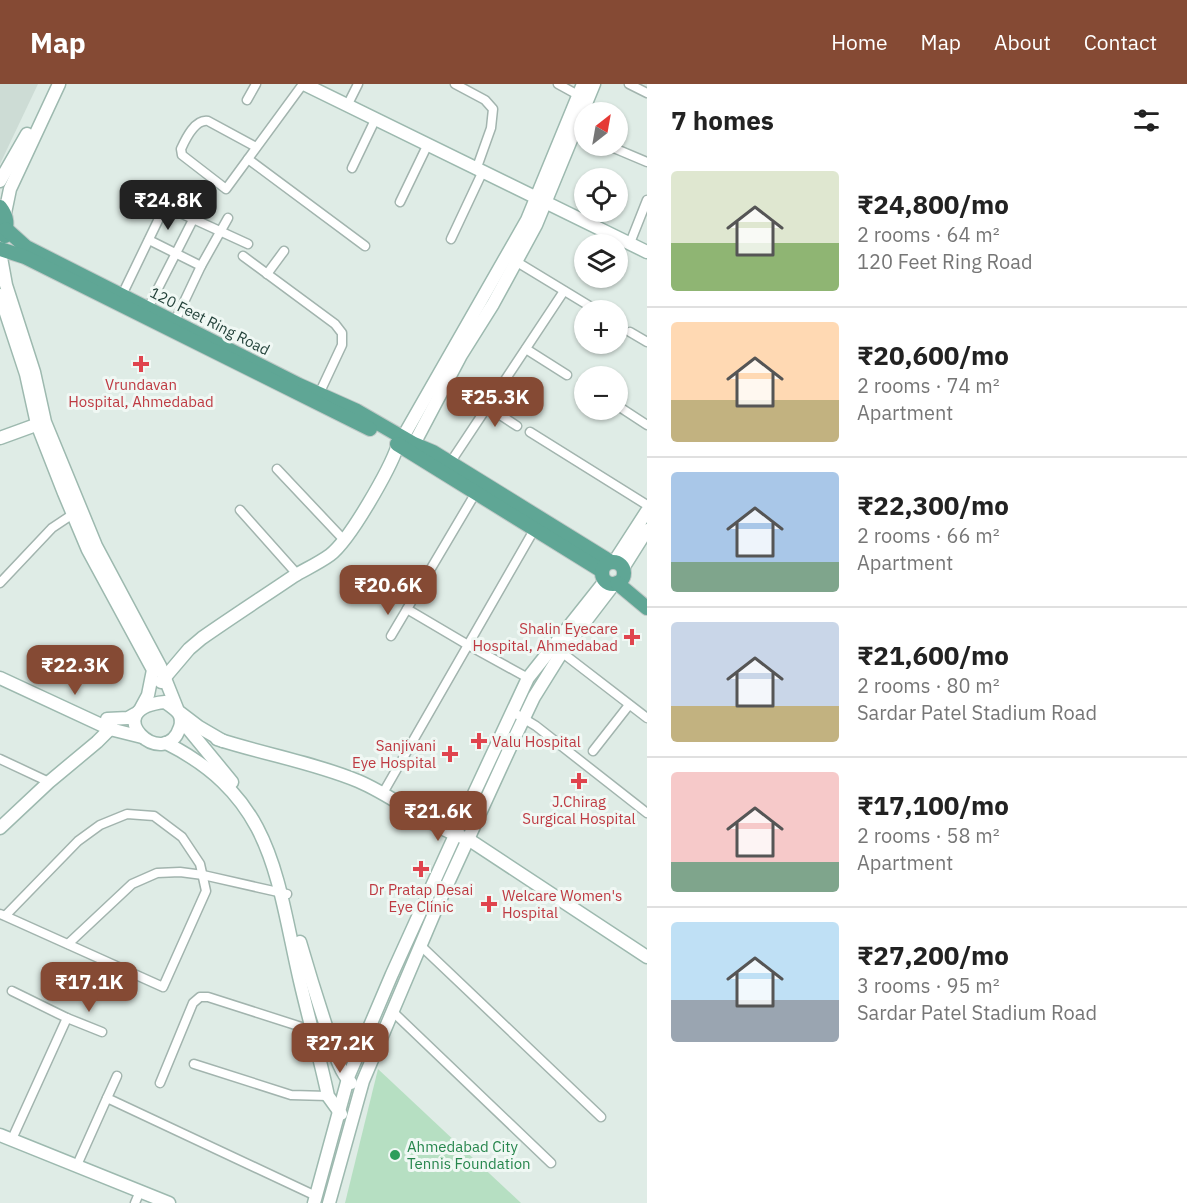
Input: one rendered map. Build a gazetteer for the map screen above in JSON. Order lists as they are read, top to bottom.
{
  "streets": {
    "main road": ["120 Feet Ring Road"]
  },
  "places": {
    "health": [
      "Vrundavan Hospital, Ahmedabad",
      "Shalin Eyecare Hospital, Ahmedabad",
      "Valu Hospital",
      "Sanjivani Eye Hospital",
      "J.Chirag Surgical Hospital",
      "Dr Pratap Desai Eye Clinic",
      "Welcare Women's Hospital"
    ],
    "other": ["Ahmedabad City Tennis Foundation"]
  },
  "north": "top right",
  "page": {
    "header": "Map",
    "nav": [
      "Home",
      "Map",
      "About",
      "Contact"
    ],
    "heading": "7 homes",
    "map_buttons": ["+", "−"],
    "list": [
      {
        "name": "₹24,800/mo",
        "note": "2 rooms · 64 m² · 120 Feet Ring Road"
      },
      {
        "name": "₹20,600/mo",
        "note": "2 rooms · 74 m² · Apartment"
      },
      {
        "name": "₹22,300/mo",
        "note": "2 rooms · 66 m² · Apartment"
      },
      {
        "name": "₹21,600/mo",
        "note": "2 rooms · 80 m² · Sardar Patel Stadium Road"
      },
      {
        "name": "₹17,100/mo",
        "note": "2 rooms · 58 m² · Apartment"
      },
      {
        "name": "₹27,200/mo",
        "note": "3 rooms · 95 m² · Sardar Patel Stadium Road"
      }
    ],
    "price": [
      "₹24.8K",
      "₹25.3K",
      "₹20.6K",
      "₹22.3K",
      "₹21.6K",
      "₹17.1K",
      "₹27.2K"
    ]
  }
}
